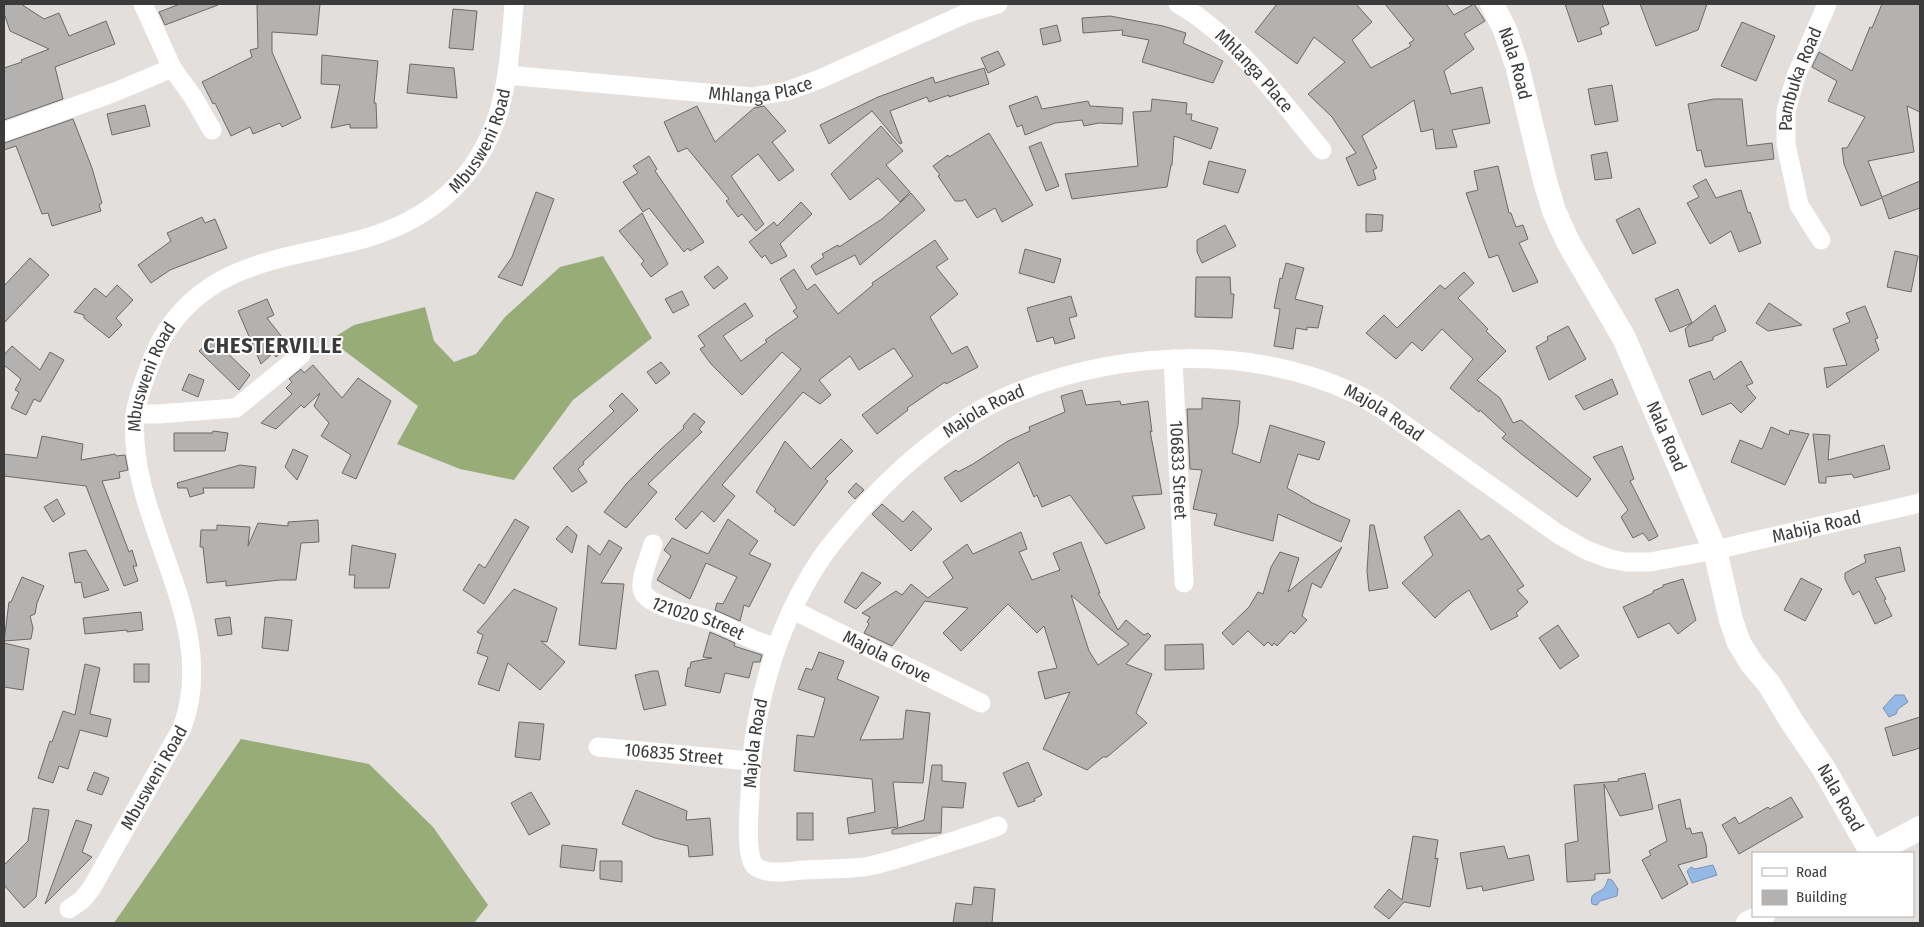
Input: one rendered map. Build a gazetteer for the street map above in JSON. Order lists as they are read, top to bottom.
{
  "streets": {
    "street": [
      "Nala Road",
      "Mhlanga Place",
      "Pambuka Road",
      "Mbusweni Road",
      "Majola Road",
      "106833 Street",
      "Mabija Road",
      "121020 Street",
      "Majola Grove",
      "106835 Street"
    ]
  },
  "crossings": [
    ["Nala Road", "Majola Road"],
    ["Nala Road", "Mabija Road"],
    ["Mhlanga Place", "Mbusweni Road"],
    ["Majola Road", "106833 Street"],
    ["Majola Road", "Mabija Road"],
    ["Majola Road", "121020 Street"],
    ["Majola Road", "Majola Grove"],
    ["Majola Road", "106835 Street"]
  ],
  "districts": ["CHESTERVILLE"],
  "legend": ["Road", "Building"]
}
